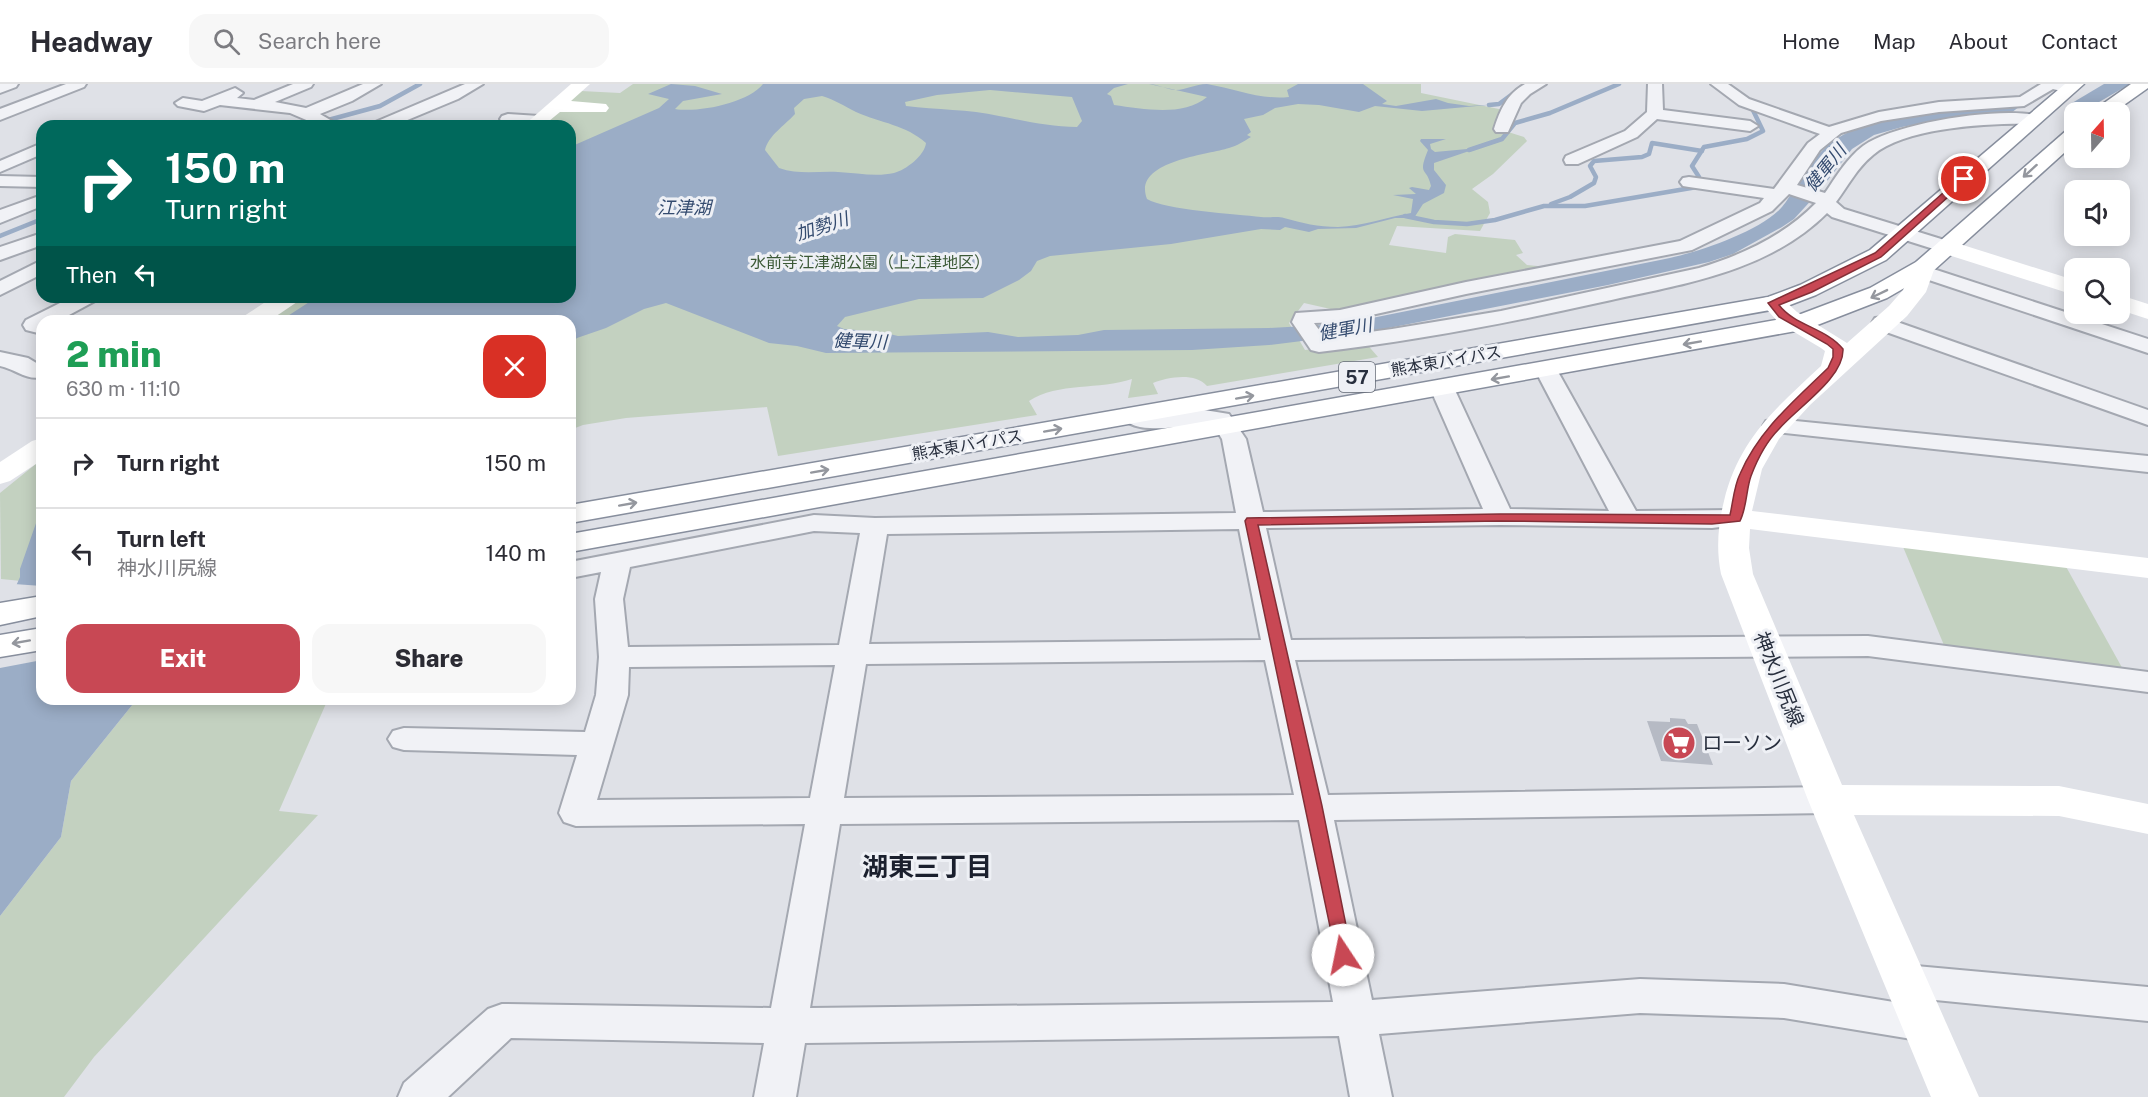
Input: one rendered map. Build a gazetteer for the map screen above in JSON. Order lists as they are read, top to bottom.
{
  "streets": {
    "main road": ["熊本東バイパス", "57", "神水川尻線"]
  },
  "crossings": [
    ["熊本東バイパス", "神水川尻線"]
  ],
  "districts": ["湖東三丁目"],
  "water": ["健軍川", "江津湖", "加勢川"],
  "parks": ["水前寺江津湖公園（上江津地区）"],
  "places": {
    "supermarket": ["ローソン"]
  },
  "north": "top",
  "page": {
    "header": "Headway",
    "search": "Search here",
    "nav": [
      "Home",
      "Map",
      "About",
      "Contact"
    ],
    "turn": ["150 m", "Turn right"],
    "then": "Then",
    "heading": ["2 min", "630 m · 11:10"],
    "list": [
      {
        "name": "Turn right",
        "value": "150 m"
      },
      {
        "name": "Turn left",
        "note": "神水川尻線",
        "value": "140 m"
      }
    ],
    "buttons": ["Exit", "Share"]
  }
}
